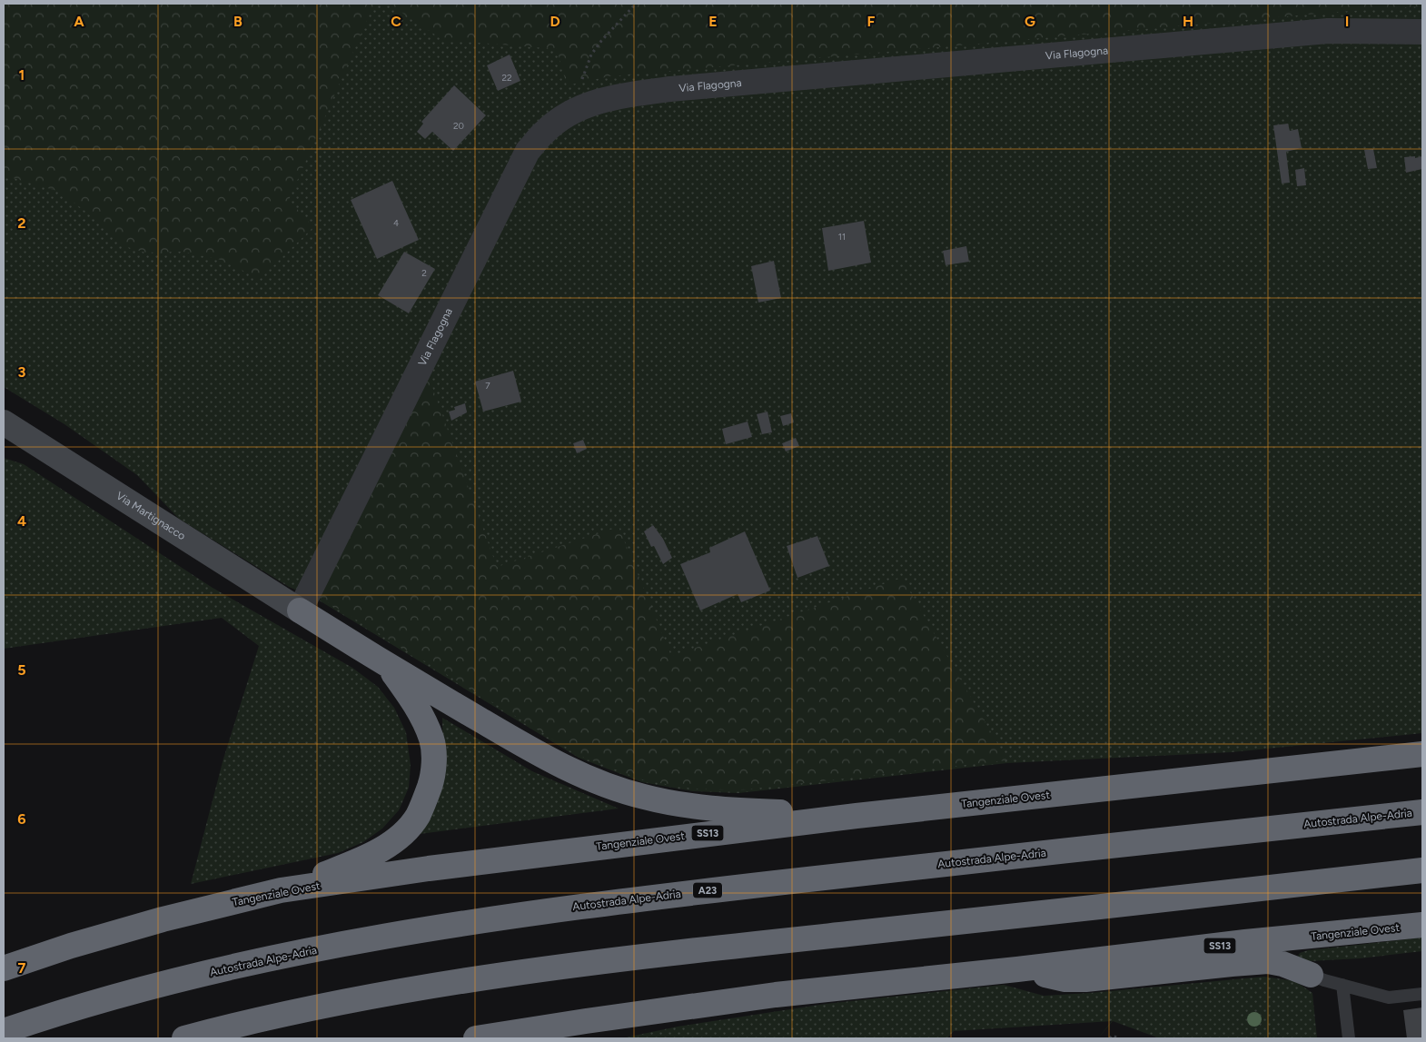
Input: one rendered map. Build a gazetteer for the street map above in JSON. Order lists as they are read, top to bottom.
{
  "streets": {
    "highway": [
      "Tangenziale Ovest",
      "Autostrada Alpe-Adria",
      "SS13",
      "A23"
    ],
    "main road": ["Via Martignacco"],
    "street": ["Via Flagogna"]
  },
  "crossings": [
    ["Via Flagogna", "Via Martignacco"]
  ],
  "house_numbers": [
    "22",
    "20",
    "4",
    "11",
    "2",
    "7"
  ],
  "grid": {
    "columns": [
      "A",
      "B",
      "C",
      "D",
      "E",
      "F",
      "G",
      "H",
      "I"
    ],
    "rows": [
      "1",
      "2",
      "3",
      "4",
      "5",
      "6",
      "7"
    ]
  }
}
